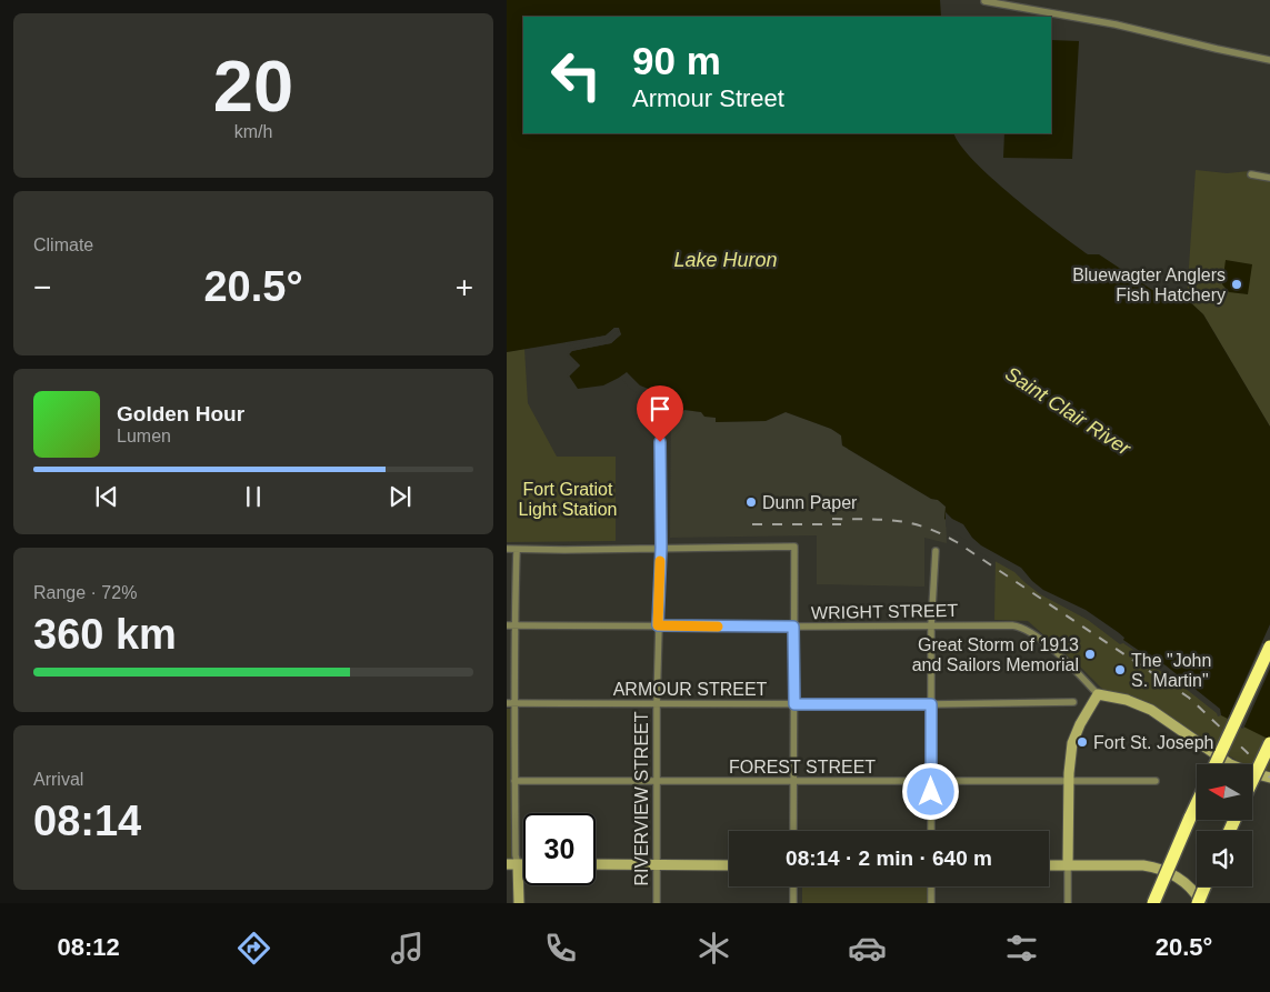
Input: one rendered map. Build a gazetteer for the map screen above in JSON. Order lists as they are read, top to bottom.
{
  "streets": {
    "street": [
      "WRIGHT STREET",
      "ARMOUR STREET",
      "FOREST STREET",
      "RIVERVIEW STREET"
    ]
  },
  "crossings": [
    ["WRIGHT STREET", "RIVERVIEW STREET"],
    ["ARMOUR STREET", "RIVERVIEW STREET"],
    ["FOREST STREET", "RIVERVIEW STREET"]
  ],
  "water": ["Lake Huron", "Saint Clair River"],
  "parks": ["Fort Gratiot Light Station"],
  "places": [
    "Bluewagter Anglers Fish Hatchery",
    "Dunn Paper",
    "Great Storm of 1913 and Sailors Memorial",
    "The \"John S. Martin\"",
    "Fort St. Joseph"
  ],
  "north": "left",
  "page": {
    "tile": [
      ["20", "km/h"],
      "Climate",
      ["Range · 72%", "360 km"],
      ["Arrival", "08:14"]
    ],
    "turn": ["90 m", "Armour Street"],
    "heat": ["−", "20.5°", "+"],
    "song": ["Golden Hour", "Lumen"],
    "limit": "30",
    "trip": "08:14 · 2 min · 640 m",
    "tabs": ["08:12", "20.5°"]
  }
}
